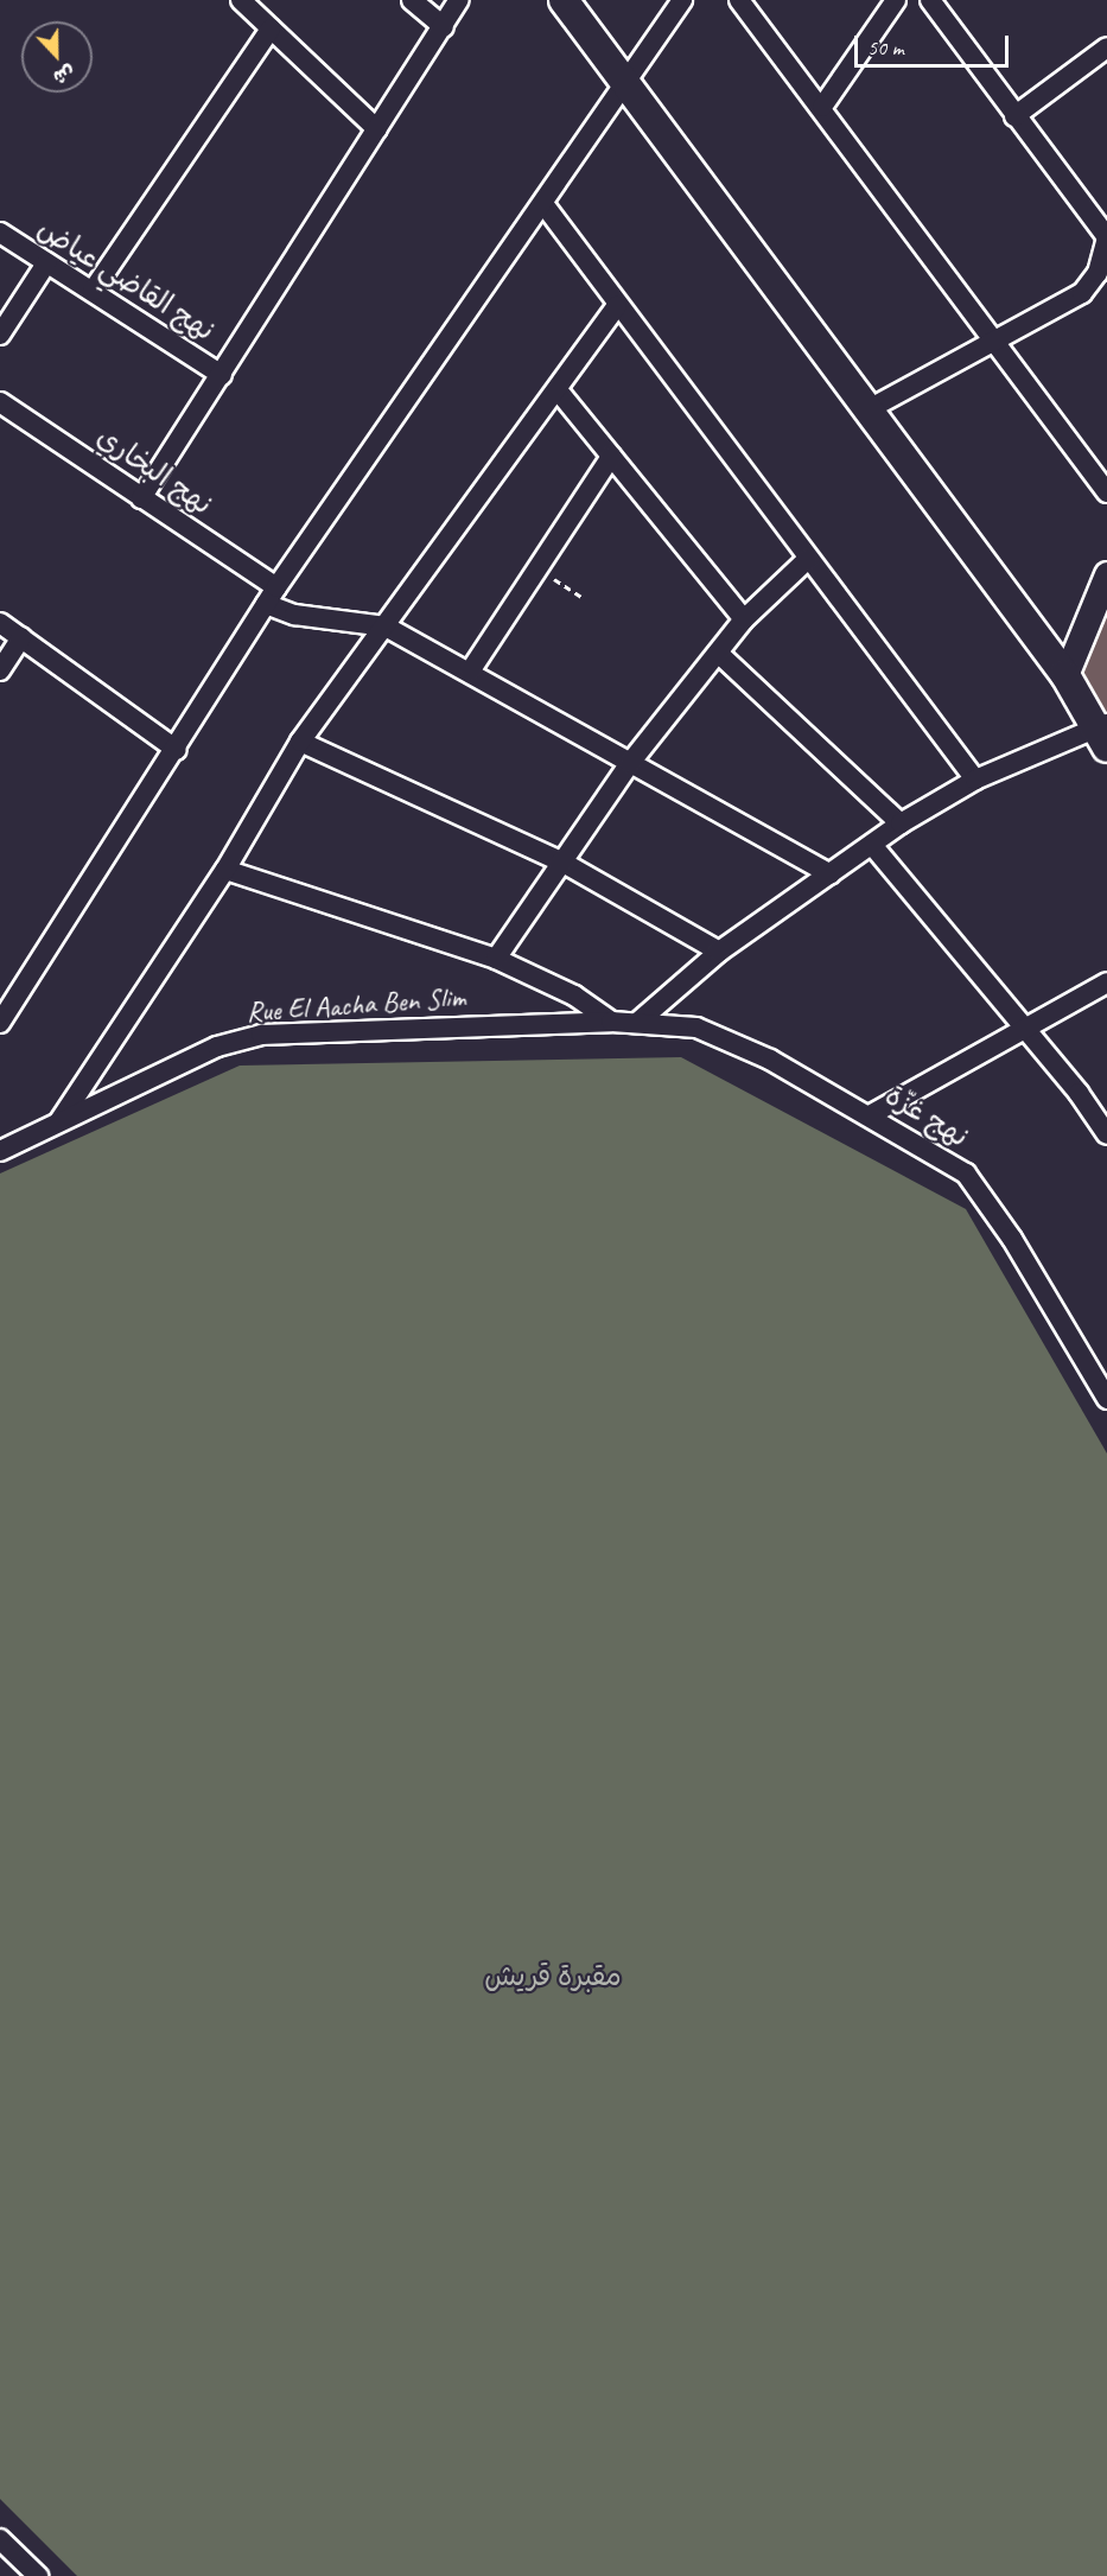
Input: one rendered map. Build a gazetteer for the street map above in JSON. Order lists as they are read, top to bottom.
{
  "streets": {
    "street": [
      "نهج القاضي عياض",
      "نهج البخاري",
      "Rue El Aacha Ben Slim",
      "نهج غزّة"
    ]
  },
  "crossings": [
    ["Rue El Aacha Ben Slim", "نهج غزّة"]
  ],
  "parks": ["مقبرة قريش"],
  "scale_bar": "50 m",
  "north": "bottom"
}
